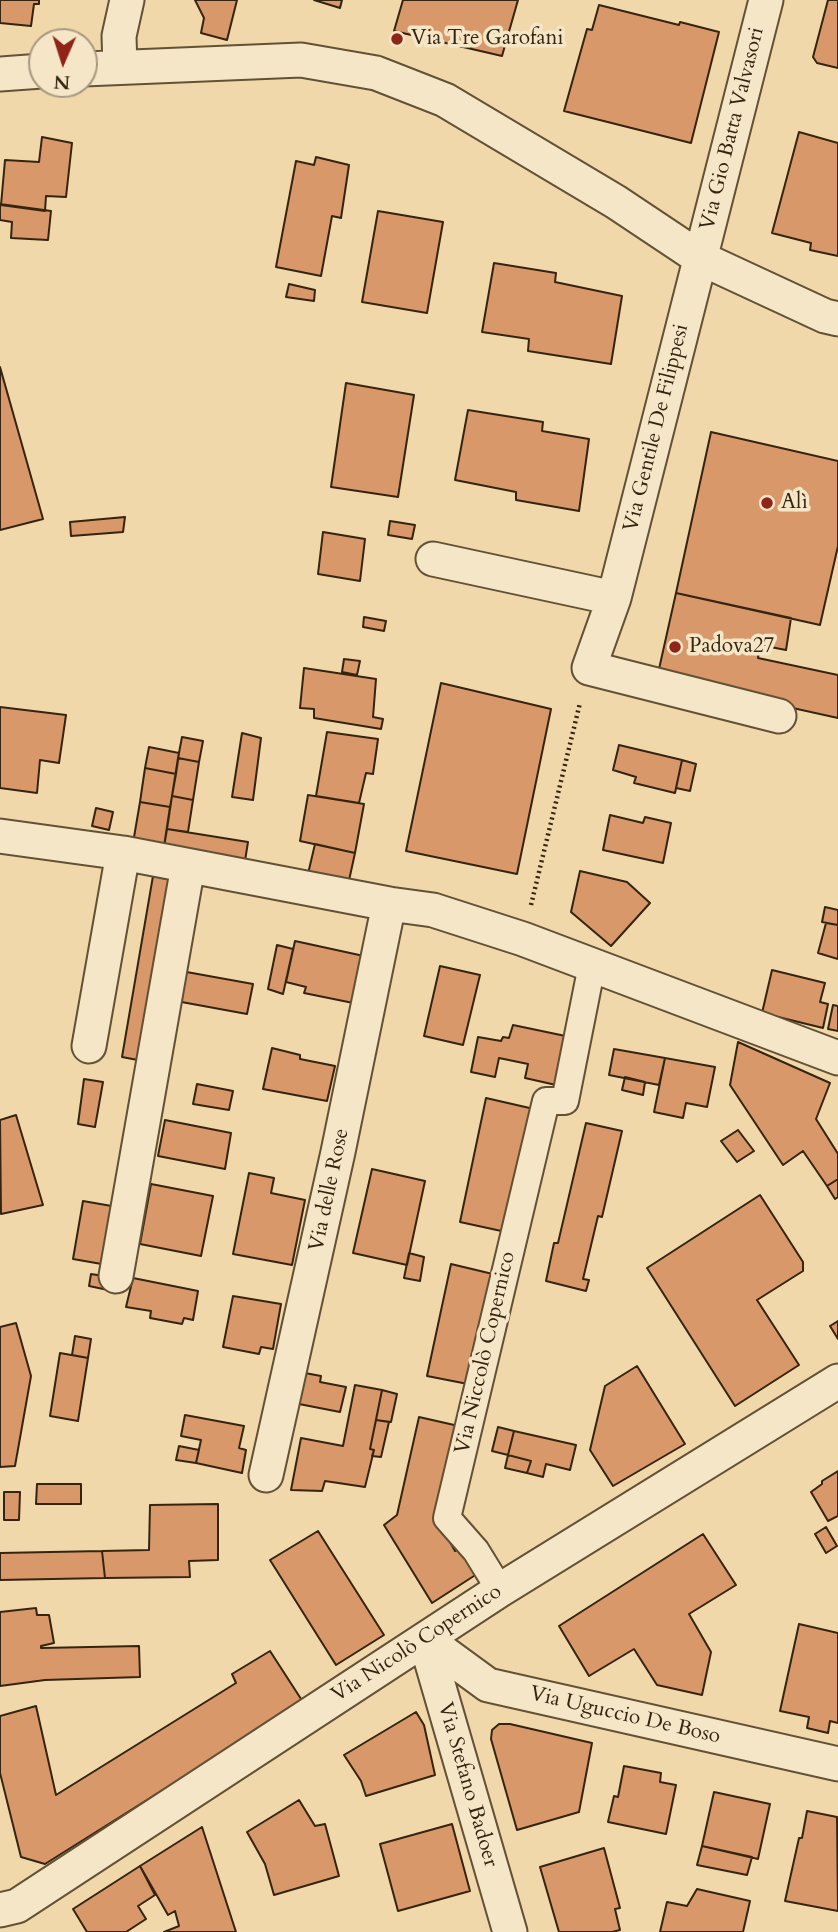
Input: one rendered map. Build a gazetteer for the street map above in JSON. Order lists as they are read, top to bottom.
{
  "streets": {
    "street": [
      "Via Gio Batta Valvasori",
      "Via Gentile De Filippesi",
      "Via delle Rose",
      "Via Niccolò Copernico",
      "Via Nicolò Copernico",
      "Via Uguccio De Boso",
      "Via Stefano Badoer"
    ]
  },
  "crossings": [
    ["Via Gio Batta Valvasori", "Via Gentile De Filippesi"],
    ["Via Niccolò Copernico", "Via Nicolò Copernico"],
    ["Via Nicolò Copernico", "Via Uguccio De Boso"],
    ["Via Nicolò Copernico", "Via Stefano Badoer"],
    ["Via Uguccio De Boso", "Via Stefano Badoer"]
  ],
  "places": ["Via Tre Garofani", "Alì", "Padova27"],
  "north": "bottom"
}
